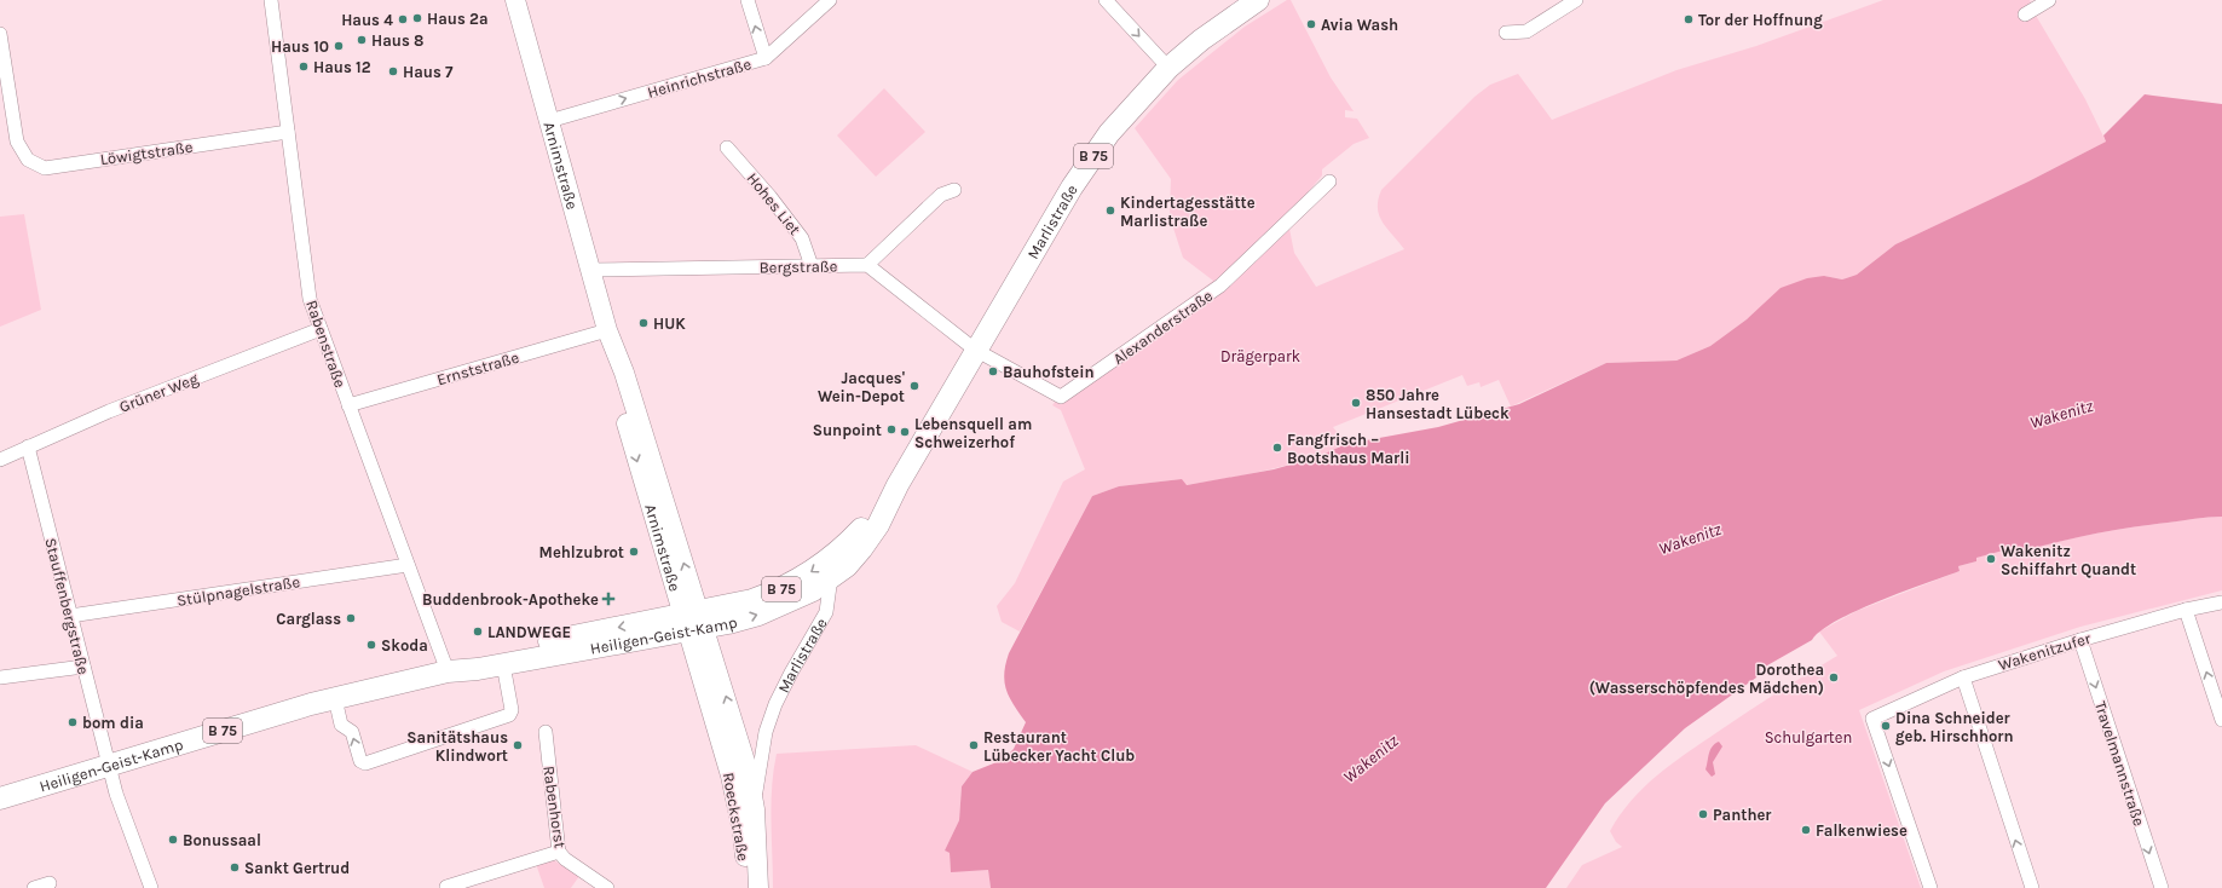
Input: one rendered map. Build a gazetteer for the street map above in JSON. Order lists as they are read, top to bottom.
{
  "streets": {
    "main road": [
      "B 75",
      "Arnimstraße",
      "Marlistraße",
      "Heiligen-Geist-Kamp",
      "Roeckstraße"
    ],
    "street": [
      "Heinrichstraße",
      "Löwigtstraße",
      "Hohes Liet",
      "Bergstraße",
      "Alexanderstraße",
      "Rabenstraße",
      "Ernststraße",
      "Grüner Weg",
      "Stülpnagelstraße",
      "Stauffenbergstraße",
      "Wakenitzufer",
      "Travelmannstraße",
      "Rabenhorst"
    ]
  },
  "crossings": [
    ["Heinrichstraße", "Arnimstraße"],
    ["Löwigtstraße", "Rabenstraße"],
    ["Arnimstraße", "Bergstraße"],
    ["Arnimstraße", "Ernststraße"],
    ["Arnimstraße", "Heiligen-Geist-Kamp"],
    ["Arnimstraße", "Roeckstraße"],
    ["Hohes Liet", "Bergstraße"],
    ["Marlistraße", "Alexanderstraße"],
    ["Marlistraße", "Heiligen-Geist-Kamp"],
    ["Marlistraße", "Roeckstraße"],
    ["Rabenstraße", "Ernststraße"],
    ["Rabenstraße", "Grüner Weg"],
    ["Rabenstraße", "Stülpnagelstraße"],
    ["Rabenstraße", "Heiligen-Geist-Kamp"],
    ["Grüner Weg", "Stauffenbergstraße"],
    ["Stülpnagelstraße", "Stauffenbergstraße"],
    ["Stauffenbergstraße", "Heiligen-Geist-Kamp"],
    ["Wakenitzufer", "Travelmannstraße"]
  ],
  "one_way": ["Heinrichstraße"],
  "water": ["Wakenitz"],
  "parks": ["Drägerpark", "Schulgarten"],
  "places": {
    "other": [
      "Haus 2a",
      "Haus 4",
      "Tor der Hoffnung",
      "Avia Wash",
      "Haus 8",
      "Haus 10",
      "Haus 12",
      "Haus 7",
      "Kindertagesstätte Marlistraße",
      "HUK",
      "Bauhofstein",
      "Jacques' Wein-Depot",
      "850 Jahre Hansestadt Lübeck",
      "Sunpoint",
      "Lebensquell am Schweizerhof",
      "Fangfrisch – Bootshaus Marli",
      "Mehlzubrot",
      "Wakenitz Schiffahrt Quandt",
      "Carglass",
      "LANDWEGE",
      "Skoda",
      "Dorothea (Wasserschöpfendes Mädchen)",
      "bom dia",
      "Dina Schneider geb. Hirschhorn",
      "Sanitätshaus Klindwort",
      "Restaurant Lübecker Yacht Club",
      "Panther",
      "Falkenwiese",
      "Bonussaal",
      "Sankt Gertrud"
    ],
    "health": ["Buddenbrook-Apotheke"]
  }
}
